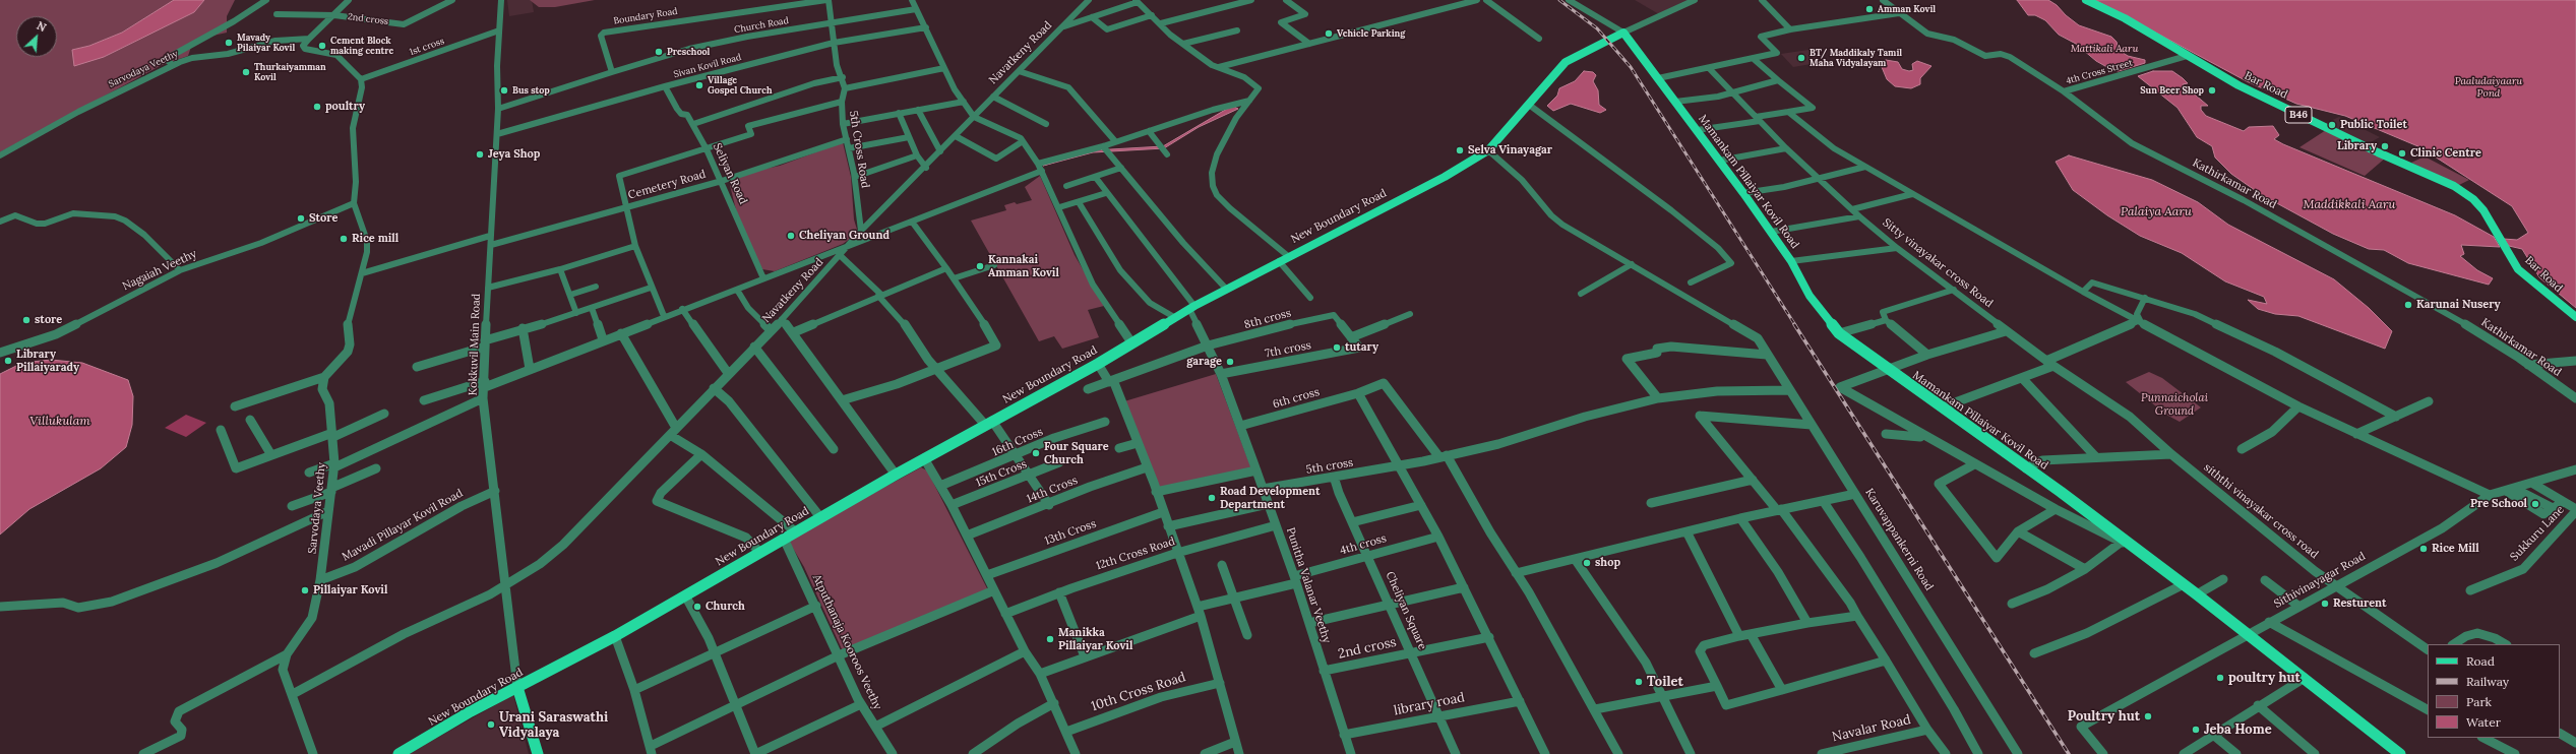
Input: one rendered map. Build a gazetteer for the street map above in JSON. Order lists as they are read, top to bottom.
{
  "streets": {
    "main road": [
      "Bar Road",
      "B46",
      "Mamankam Pillaiyar Kovil Road",
      "New Boundary Road"
    ],
    "street": [
      "Boundary Road",
      "2nd cross",
      "Church Road",
      "1st cross",
      "Navatkeny Road",
      "Sivan Kovil Road",
      "Sarvodaya Veethy",
      "4th Cross Street",
      "5th Cross Road",
      "Seliyan Road",
      "Kathirkamar Road",
      "Cemetery Road",
      "Sitty vinayakar cross Road",
      "Nagaiah Veethy",
      "8th cross",
      "Kokkuvil Main Road",
      "7th cross",
      "6th cross",
      "16th Cross",
      "5th cross",
      "15th Cross",
      "14th Cross",
      "siththi vinayakar cross road",
      "Mavadi Pillayar Kovil Road",
      "13th Cross",
      "Sukkuru Lane",
      "Karuvappankerni Road",
      "4th cross",
      "12th Cross Road",
      "Sithivinayagar Road",
      "Punitha Valanar Veethy",
      "Cheliyan Square",
      "Atputhanaja Kooroos Veethy",
      "10th Cross Road",
      "library road",
      "Navalar Road"
    ]
  },
  "crossings": [
    ["Boundary Road", "Church Road"],
    ["Boundary Road", "5th Cross Road"],
    ["2nd cross", "Punitha Valanar Veethy"],
    ["2nd cross", "Cheliyan Square"],
    ["Church Road", "5th Cross Road"],
    ["1st cross", "Kokkuvil Main Road"],
    ["Navatkeny Road", "Sarvodaya Veethy"],
    ["Navatkeny Road", "5th Cross Road"],
    ["Navatkeny Road", "Kokkuvil Main Road"],
    ["Sivan Kovil Road", "5th Cross Road"],
    ["Sivan Kovil Road", "Seliyan Road"],
    ["Sivan Kovil Road", "Kokkuvil Main Road"],
    ["Sarvodaya Veethy", "Mavadi Pillayar Kovil Road"],
    ["4th Cross Street", "Bar Road"],
    ["4th Cross Street", "Kathirkamar Road"],
    ["5th Cross Road", "Cemetery Road"],
    ["Seliyan Road", "Cemetery Road"],
    ["Mamankam Pillaiyar Kovil Road", "New Boundary Road"],
    ["Mamankam Pillaiyar Kovil Road", "Sithivinayagar Road"],
    ["Cemetery Road", "Kokkuvil Main Road"],
    ["New Boundary Road", "Kokkuvil Main Road"],
    ["New Boundary Road", "Punitha Valanar Veethy"],
    ["New Boundary Road", "Atputhanaja Kooroos Veethy"],
    ["Sitty vinayakar cross Road", "siththi vinayakar cross road"],
    ["8th cross", "7th cross"],
    ["8th cross", "Punitha Valanar Veethy"],
    ["Kokkuvil Main Road", "Mavadi Pillayar Kovil Road"],
    ["7th cross", "Punitha Valanar Veethy"],
    ["6th cross", "5th cross"],
    ["6th cross", "Punitha Valanar Veethy"],
    ["5th cross", "Karuvappankerni Road"],
    ["5th cross", "Punitha Valanar Veethy"],
    ["5th cross", "Cheliyan Square"],
    ["siththi vinayakar cross road", "Sithivinayagar Road"],
    ["4th cross", "Punitha Valanar Veethy"],
    ["4th cross", "Cheliyan Square"],
    ["12th Cross Road", "Punitha Valanar Veethy"],
    ["Punitha Valanar Veethy", "library road"],
    ["Cheliyan Square", "library road"]
  ],
  "water": [
    "Mattikali Aaru",
    "Paaludaiyaaru Pond",
    "Maddikkali Aaru",
    "Palaiya Aaru",
    "Villukulam"
  ],
  "parks": ["Punnaicholai Ground"],
  "places": [
    "Amman Kovil",
    "Vehicle Parking",
    "Mavady Pilaiyar Kovil",
    "Cement Block making centre",
    "Preschool",
    "BT/ Maddikaly Tamil Maha Vidyalayam",
    "Thurkaiyamman Kovil",
    "Village Gospel Church",
    "Bus stop",
    "Sun Beer Shop",
    "poultry",
    "Public Toilet",
    "Library",
    "Selva Vinayagar",
    "Clinic Centre",
    "Jeya Shop",
    "Store",
    "Cheliyan Ground",
    "Rice mill",
    "Kannakai Amman Kovil",
    "Karunai Nusery",
    "store",
    "tutary",
    "Library Pillaiyarady",
    "garage",
    "Four Square Church",
    "Road Development Department",
    "Pre School",
    "Rice Mill",
    "shop",
    "Pillaiyar Kovil",
    "Resturent",
    "Church",
    "Manikka Pillaiyar Kovil",
    "poultry hut",
    "Toilet",
    "Poultry hut",
    "Urani Saraswathi Vidyalaya",
    "Jeba Home"
  ],
  "legend": [
    "Road",
    "Railway",
    "Park",
    "Water"
  ],
  "north": "top right"
}
